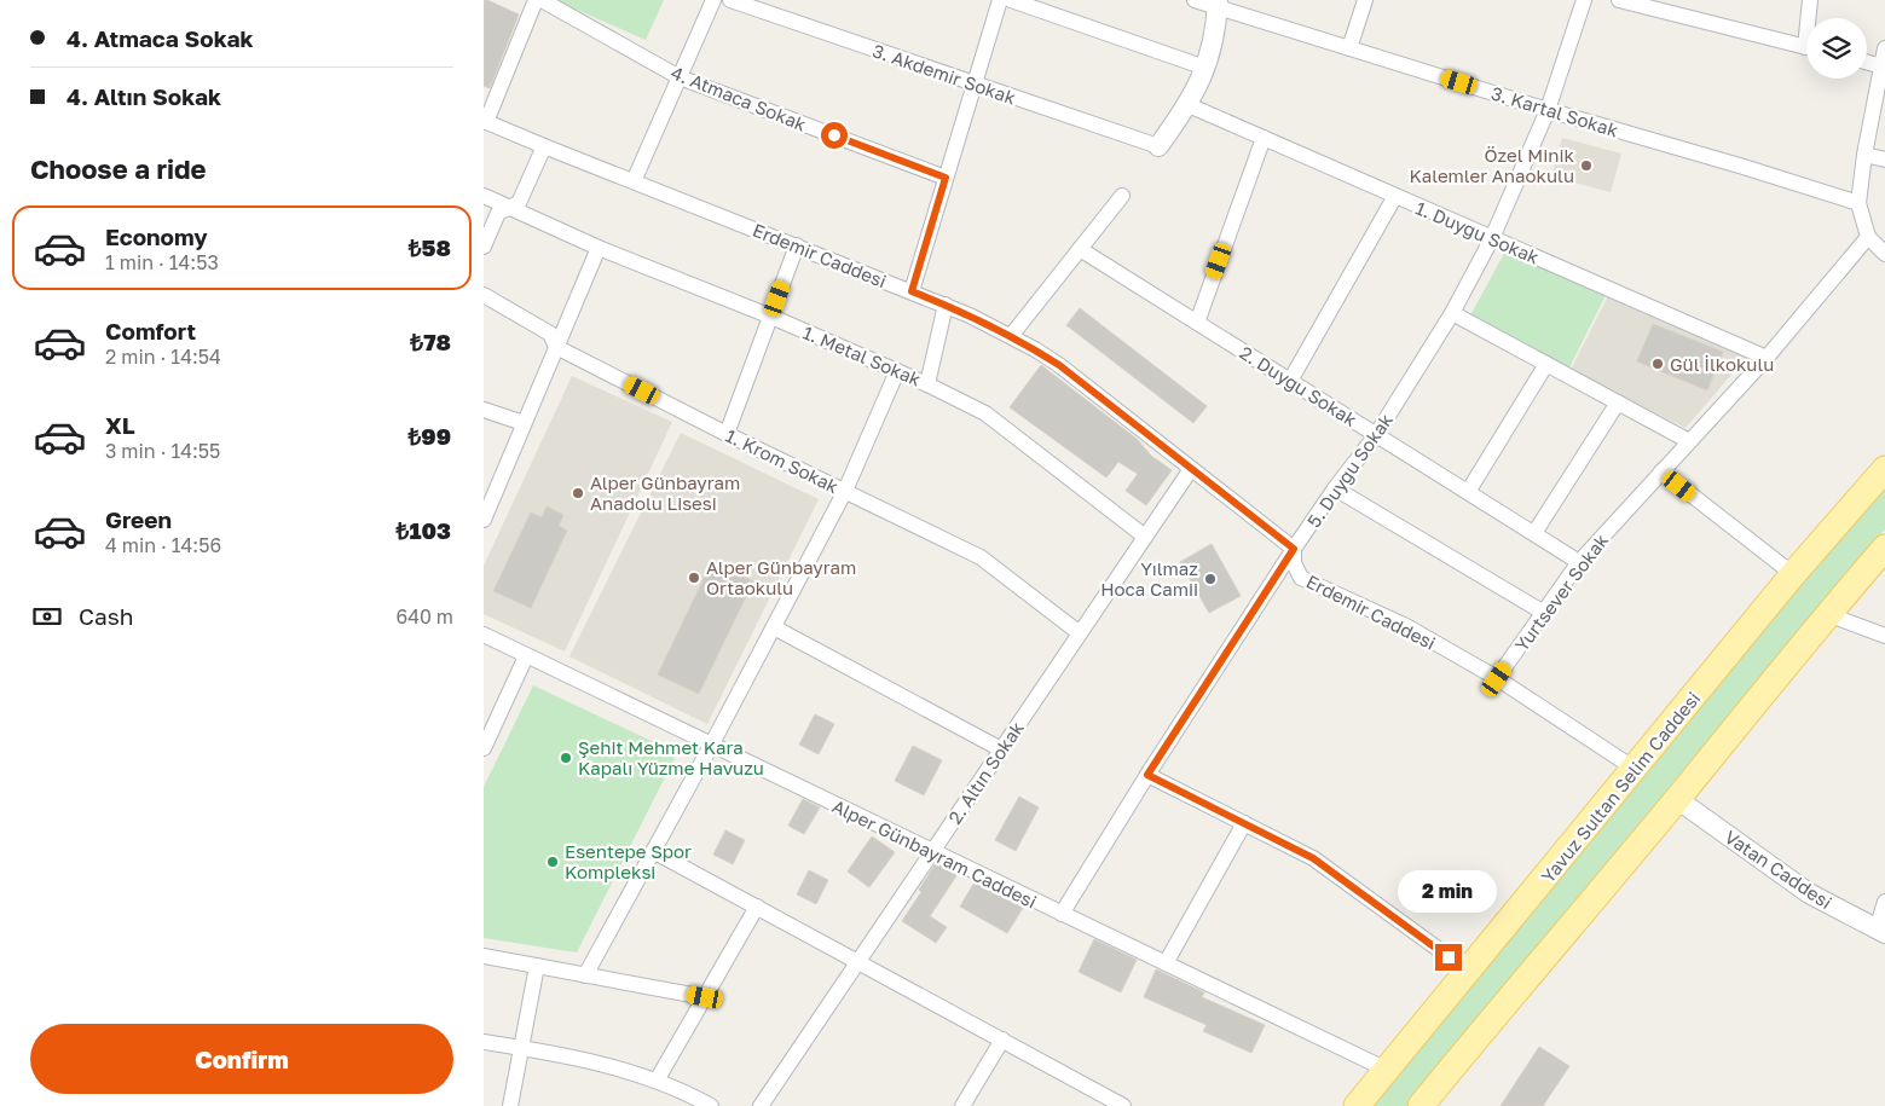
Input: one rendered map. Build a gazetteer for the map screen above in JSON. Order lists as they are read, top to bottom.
{
  "streets": {
    "main road": ["Yavuz Sultan Selim Caddesi"],
    "street": [
      "3. Akdemir Sokak",
      "4. Atmaca Sokak",
      "3. Kartal Sokak",
      "1. Duygu Sokak",
      "Erdemir Caddesi",
      "1. Metal Sokak",
      "2. Duygu Sokak",
      "1. Krom Sokak",
      "5. Duygu Sokak",
      "Yurtsever Sokak",
      "2. Altın Sokak",
      "Alper Günbayram Caddesi",
      "Vatan Caddesi"
    ]
  },
  "crossings": [
    ["3. Kartal Sokak", "5. Duygu Sokak"],
    ["1. Duygu Sokak", "5. Duygu Sokak"],
    ["1. Duygu Sokak", "Yurtsever Sokak"],
    ["Erdemir Caddesi", "5. Duygu Sokak"],
    ["Erdemir Caddesi", "Yurtsever Sokak"],
    ["Erdemir Caddesi", "2. Altın Sokak"],
    ["Erdemir Caddesi", "Yavuz Sultan Selim Caddesi"],
    ["1. Metal Sokak", "2. Altın Sokak"],
    ["2. Duygu Sokak", "5. Duygu Sokak"],
    ["2. Duygu Sokak", "Yurtsever Sokak"],
    ["1. Krom Sokak", "2. Altın Sokak"],
    ["5. Duygu Sokak", "Alper Günbayram Caddesi"],
    ["2. Altın Sokak", "Alper Günbayram Caddesi"],
    ["Yavuz Sultan Selim Caddesi", "Alper Günbayram Caddesi"]
  ],
  "places": [
    "Özel Minik Kalemler Anaokulu",
    "Gül İlkokulu",
    "Alper Günbayram Anadolu Lisesi",
    "Alper Günbayram Ortaokulu",
    "Yılmaz Hoca Camii",
    "Şehit Mehmet Kara Kapalı Yüzme Havuzu",
    "Esentepe Spor Kompleksi"
  ],
  "page": {
    "banner": ["4. Atmaca Sokak", "4. Altın Sokak"],
    "heading": "Choose a ride",
    "list": [
      {
        "name": "Economy",
        "note": "1 min · 14:53",
        "value": "₺58"
      },
      {
        "name": "Comfort",
        "note": "2 min · 14:54",
        "value": "₺78"
      },
      {
        "name": "XL",
        "note": "3 min · 14:55",
        "value": "₺99"
      },
      {
        "name": "Green",
        "note": "4 min · 14:56",
        "value": "₺103"
      }
    ],
    "pay": ["Cash", "640 m"],
    "bubble": "2 min",
    "buttons": "Confirm"
  }
}
